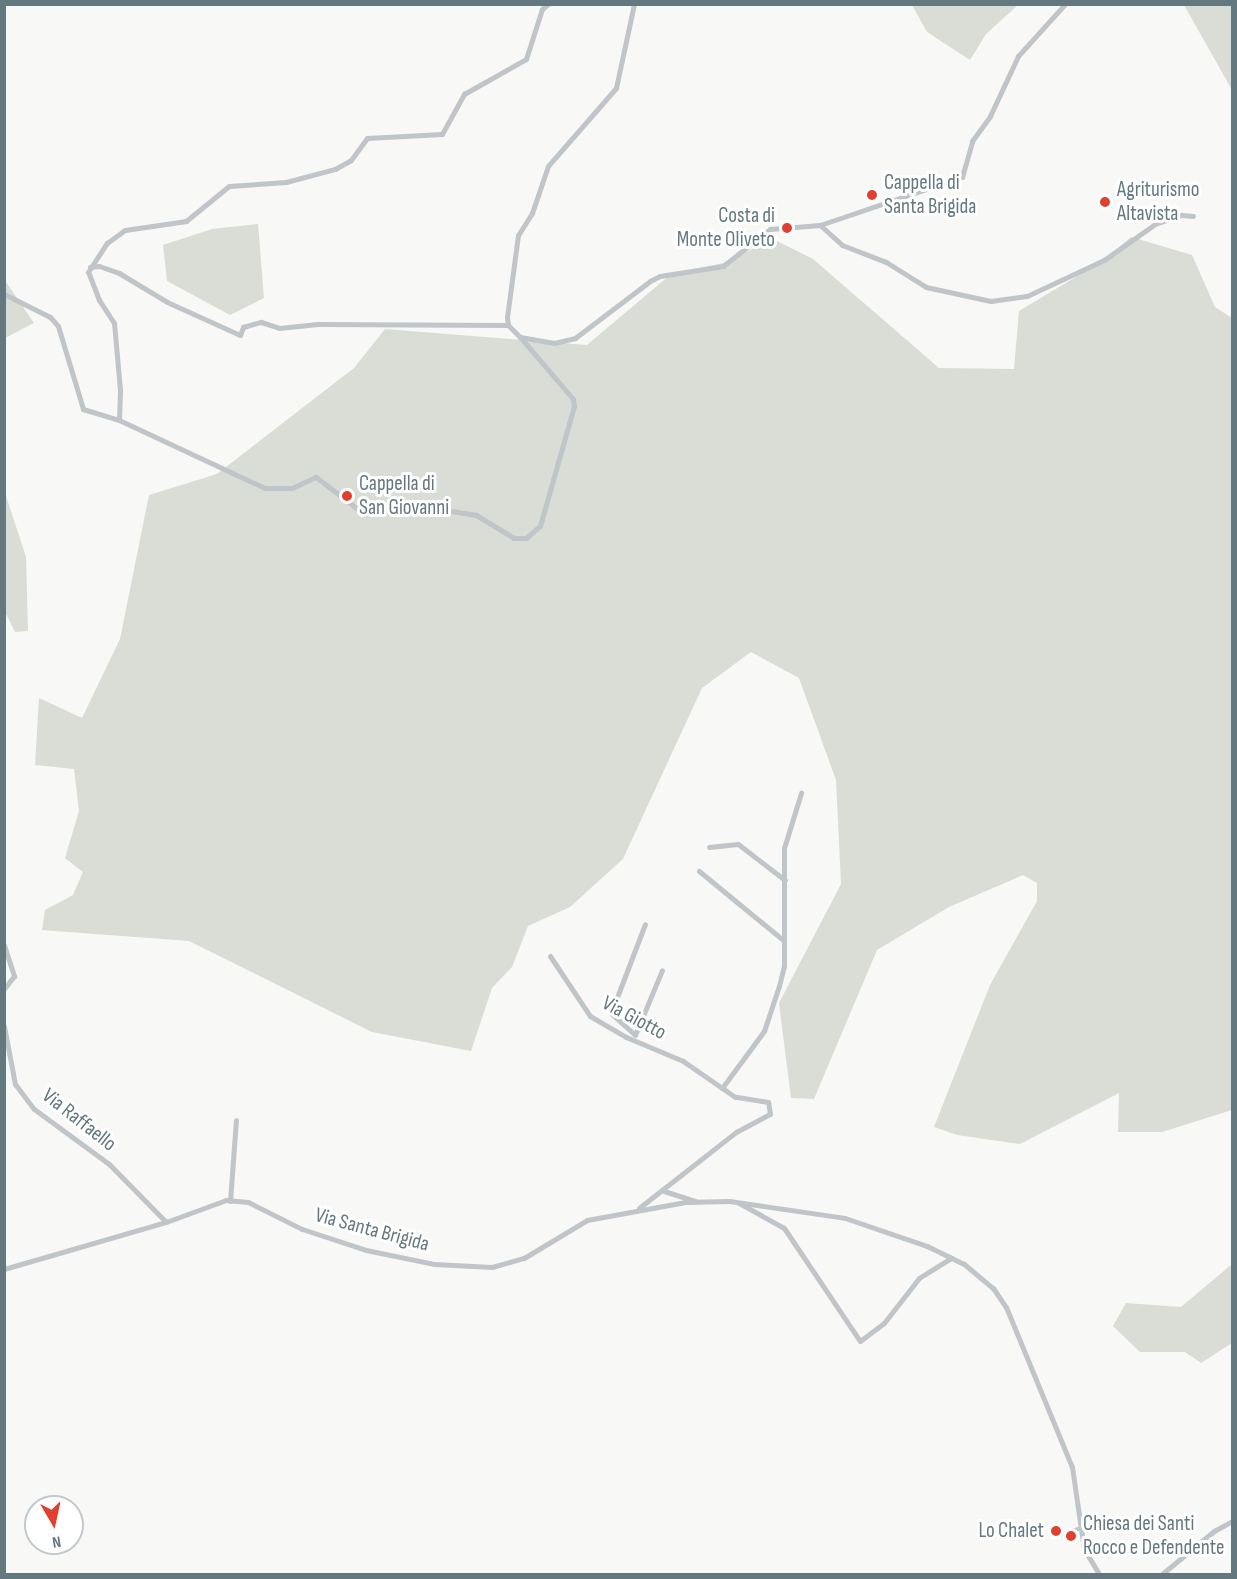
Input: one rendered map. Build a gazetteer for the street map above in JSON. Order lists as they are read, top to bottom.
{
  "streets": {
    "street": ["Via Giotto", "Via Raffaello", "Via Santa Brigida"]
  },
  "places": [
    "Cappella di Santa Brigida",
    "Agriturismo Altavista",
    "Costa di Monte Oliveto",
    "Cappella di San Giovanni",
    "Lo Chalet",
    "Chiesa dei Santi Rocco e Defendente"
  ],
  "north": "bottom"
}
